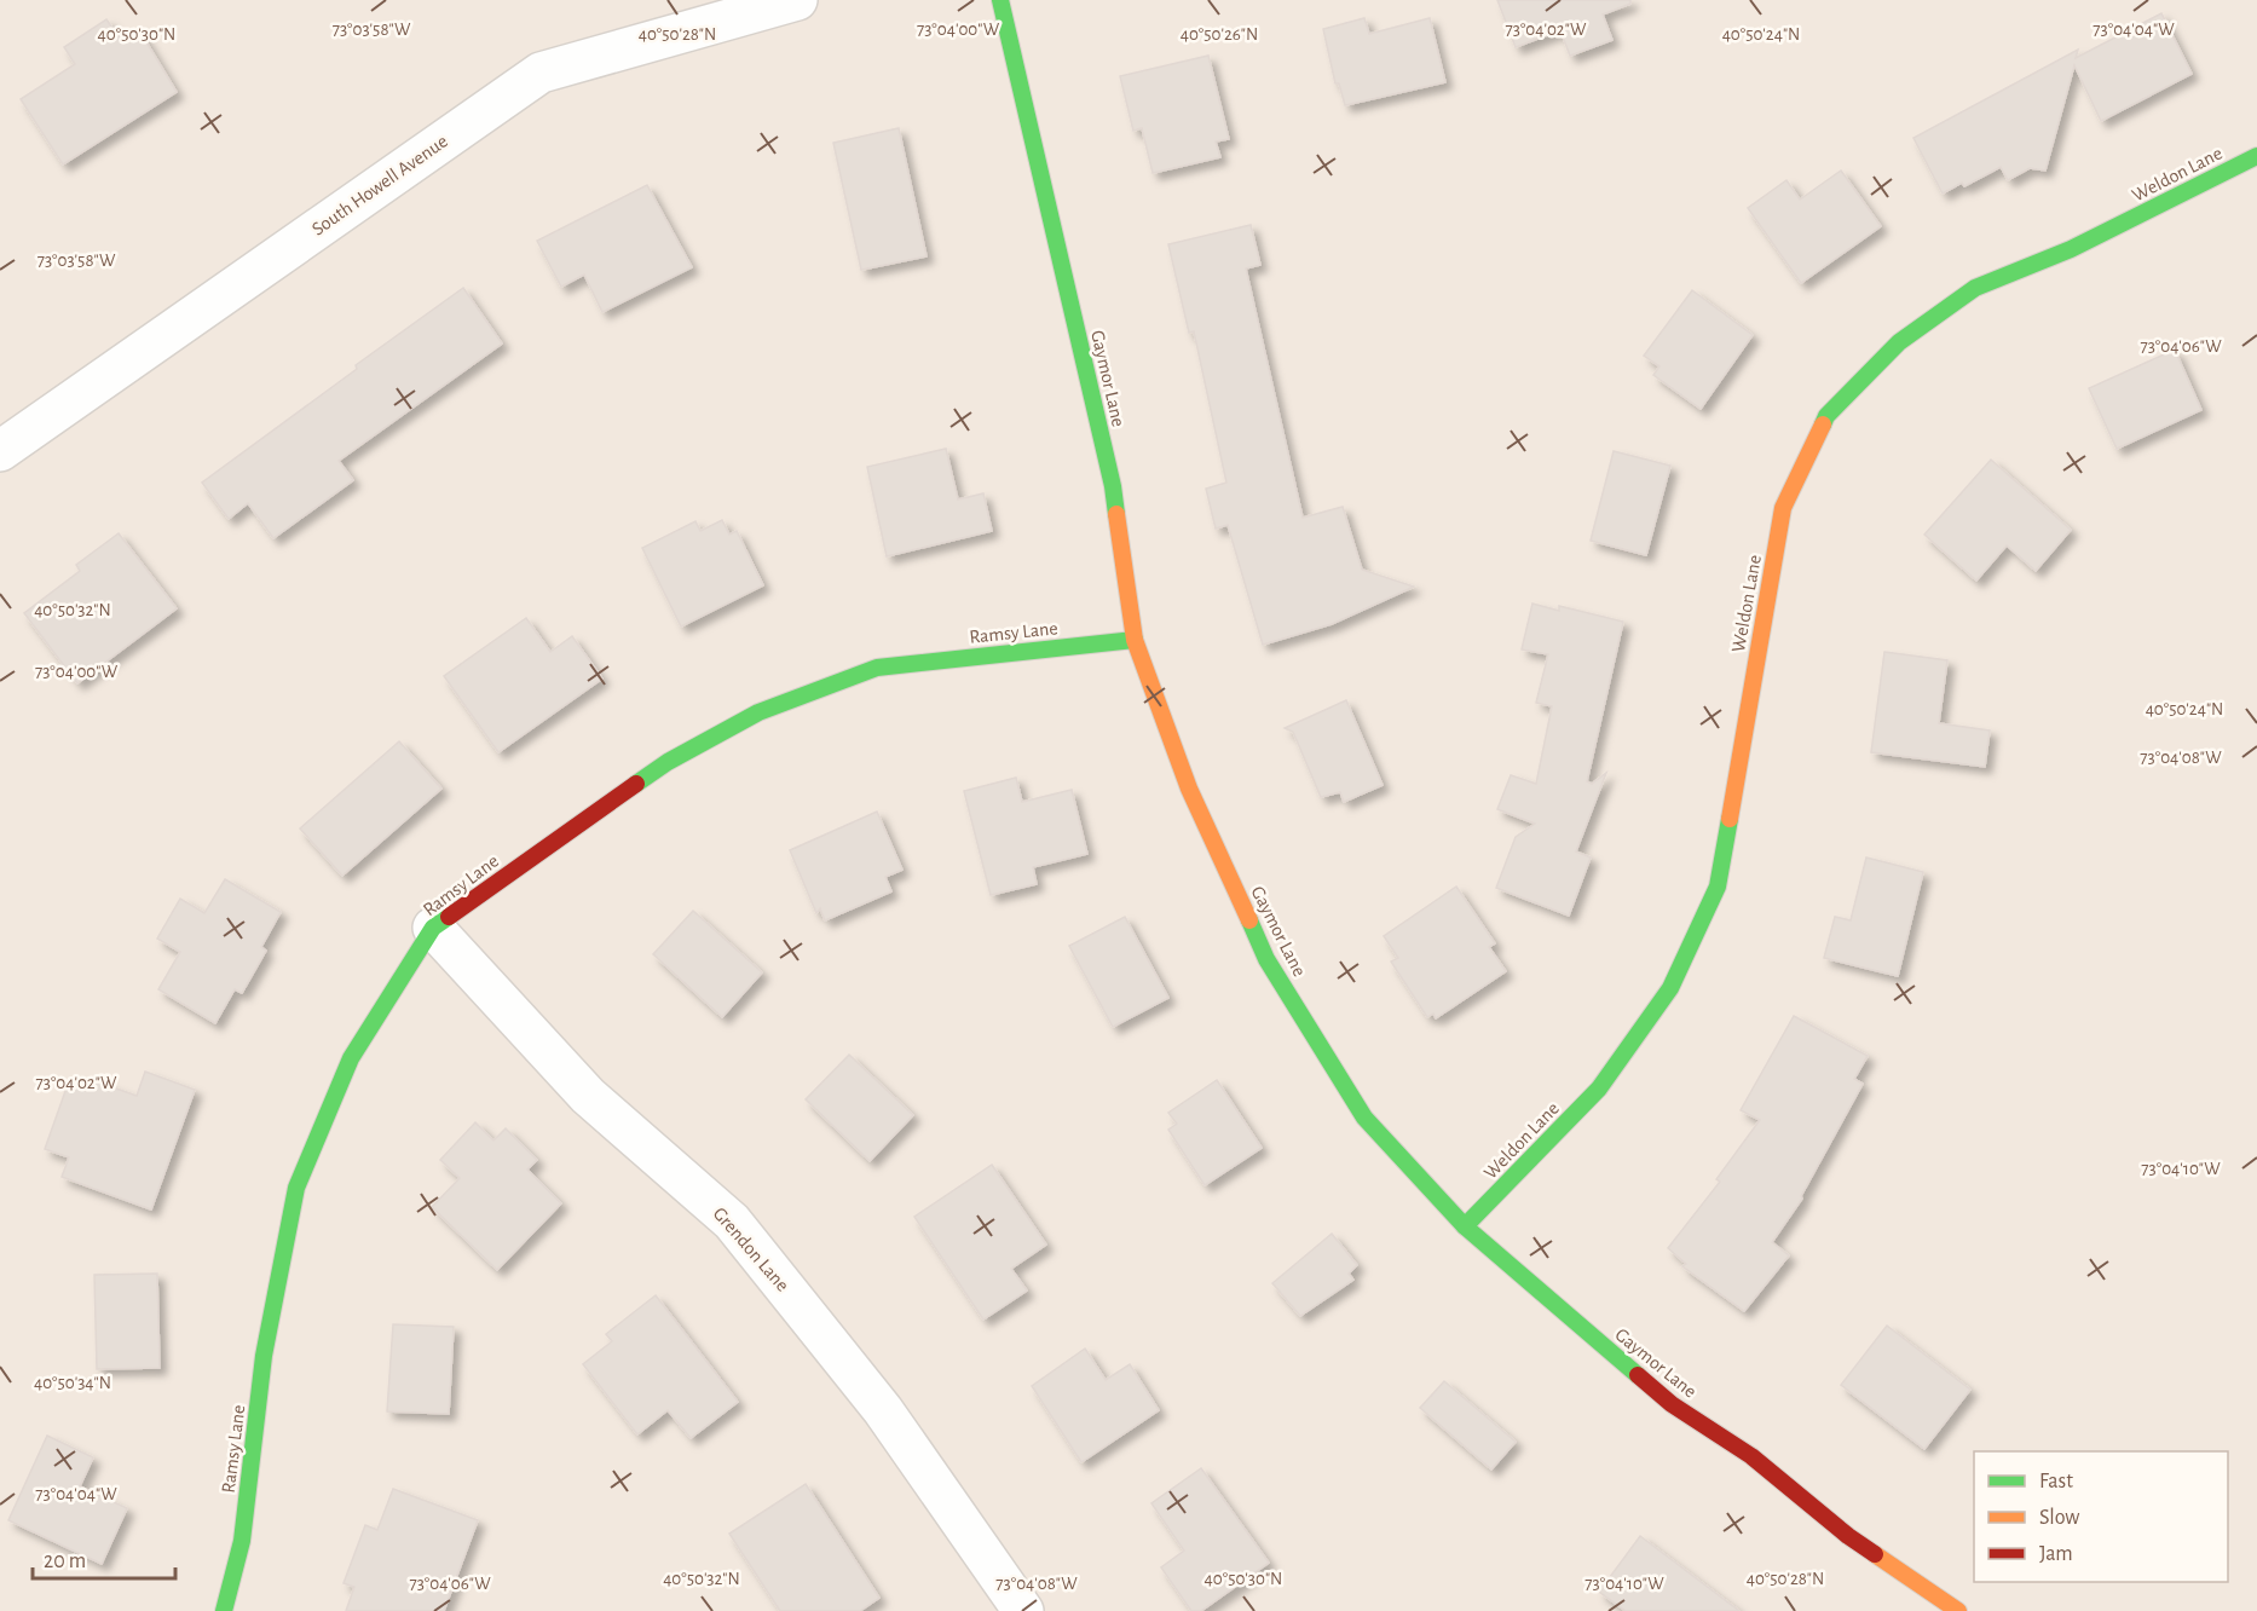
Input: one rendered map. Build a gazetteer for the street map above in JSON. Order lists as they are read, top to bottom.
{
  "streets": {
    "street": [
      "Weldon Lane",
      "South Howell Avenue",
      "Gaymor Lane",
      "Ramsy Lane",
      "Grendon Lane"
    ]
  },
  "crossings": [
    ["Weldon Lane", "Gaymor Lane"],
    ["Gaymor Lane", "Ramsy Lane"],
    ["Ramsy Lane", "Grendon Lane"]
  ],
  "legend": ["Fast", "Slow", "Jam"],
  "scale_bar": "20 m",
  "coordinates": [
    "73°03'58\"W",
    "73°04'00\"W",
    "73°04'02\"W",
    "73°04'04\"W",
    "40°50'30\"N",
    "40°50'28\"N",
    "40°50'26\"N",
    "40°50'24\"N",
    "73°04'06\"W",
    "40°50'32\"N",
    "73°04'08\"W",
    "73°04'10\"W",
    "40°50'34\"N"
  ]
}
